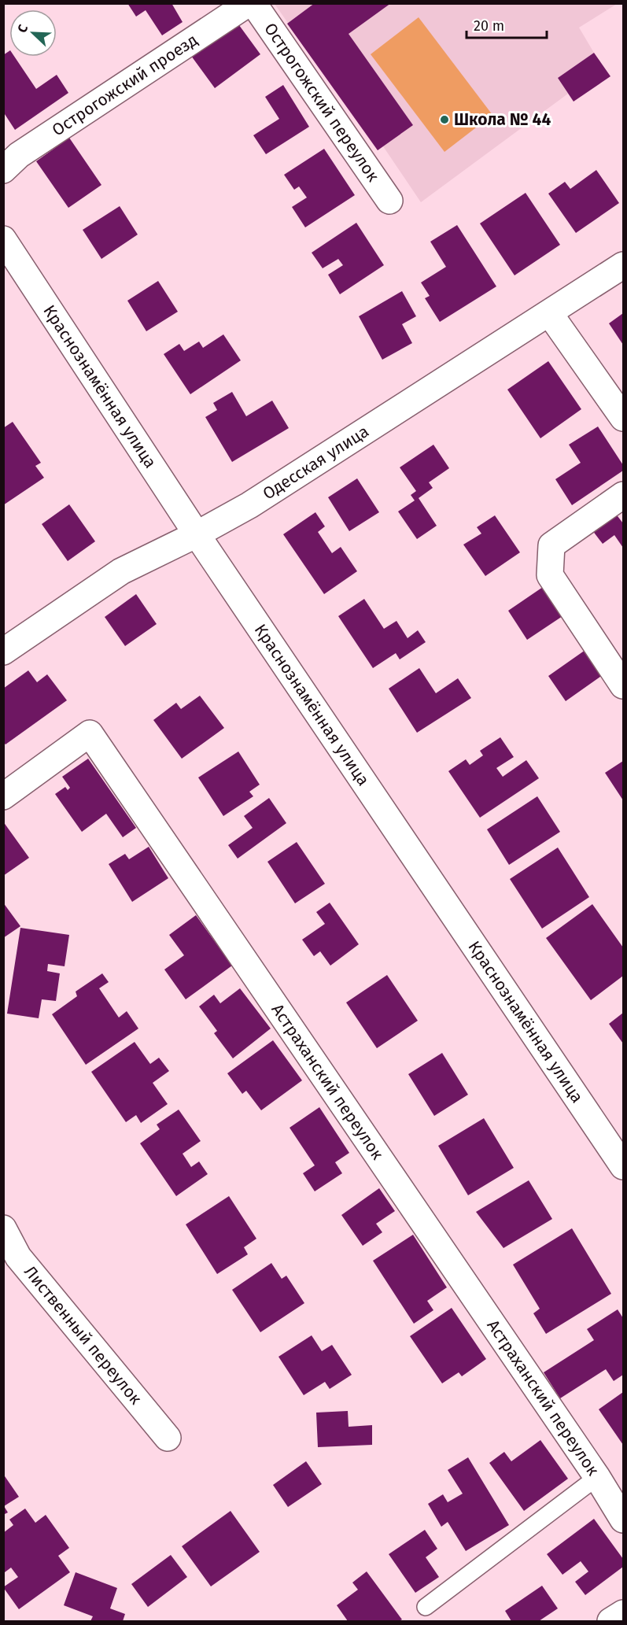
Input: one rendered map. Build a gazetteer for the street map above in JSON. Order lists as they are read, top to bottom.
{
  "streets": {
    "street": [
      "Острогожский проезд",
      "Острогожский переулок",
      "Краснознамённая улица",
      "Одесская улица",
      "Астраханский переулок",
      "Лиственный переулок"
    ]
  },
  "crossings": [
    ["Краснознамённая улица", "Одесская улица"]
  ],
  "places": ["Школа № 44"],
  "scale_bar": "20 m",
  "north": "top left"
}
